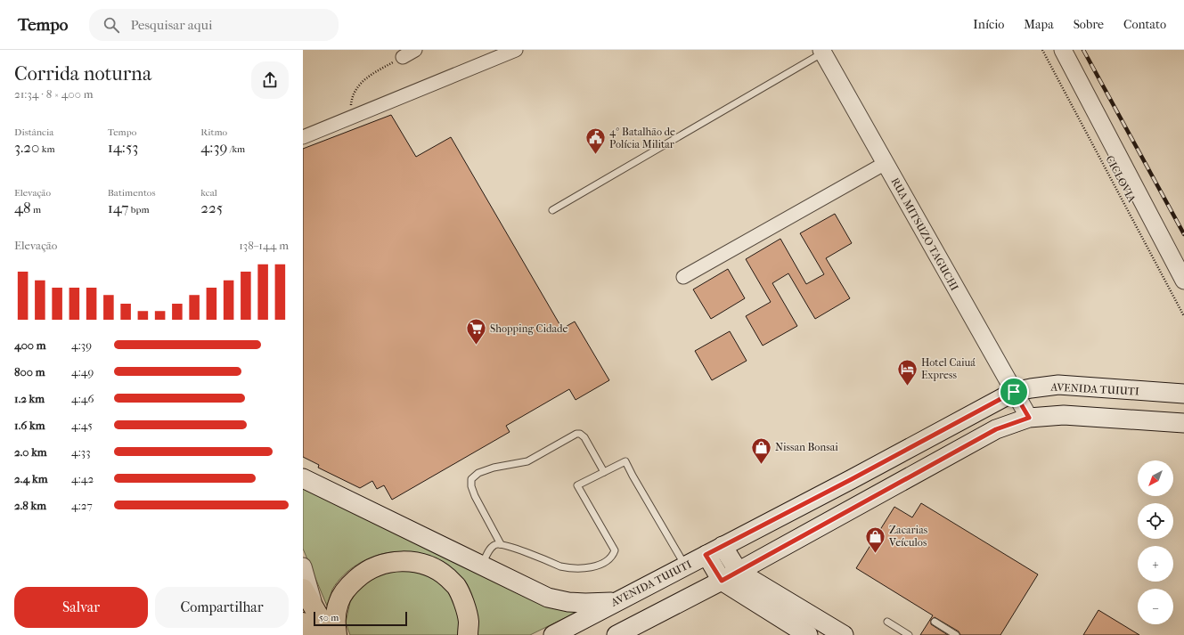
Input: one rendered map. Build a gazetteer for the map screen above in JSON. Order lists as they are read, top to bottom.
{
  "streets": {
    "main road": ["AVENIDA TUIUTI"],
    "street": ["RUA MITSUZO TAGUCHI"],
    "path": ["CICLOVIA"]
  },
  "crossings": [
    ["RUA MITSUZO TAGUCHI", "AVENIDA TUIUTI"]
  ],
  "places": {
    "public building": ["4º Batalhão de Polícia Militar"],
    "supermarket": ["Shopping Cidade"],
    "hotel": ["Hotel Caiuá Express"],
    "shop": ["Nissan Bonsai", "Zacarias Veículos"]
  },
  "scale_bar": "50 m",
  "north": "bottom left",
  "page": {
    "header": "Tempo",
    "search": "Pesquisar aqui",
    "nav": [
      "Início",
      "Mapa",
      "Sobre",
      "Contato"
    ],
    "heading": ["Corrida noturna", "21:34 · 8 × 400 m"],
    "stats": [
      ["Distância", "3.20 km"],
      ["Tempo", "14:53"],
      ["Ritmo", "4:39 /km"],
      ["Elevação", "48 m"],
      ["Batimentos", "147 bpm"],
      ["kcal", "225"]
    ],
    "chart": ["Elevação", "138–144 m"],
    "list": [
      {
        "name": "400 m",
        "note": "4:39"
      },
      {
        "name": "800 m",
        "note": "4:49"
      },
      {
        "name": "1.2 km",
        "note": "4:46"
      },
      {
        "name": "1.6 km",
        "note": "4:45"
      },
      {
        "name": "2.0 km",
        "note": "4:33"
      },
      {
        "name": "2.4 km",
        "note": "4:42"
      },
      {
        "name": "2.8 km",
        "note": "4:27"
      }
    ],
    "map_buttons": ["+", "−"],
    "buttons": ["Salvar", "Compartilhar"],
    "scale": "50 m"
  }
}
